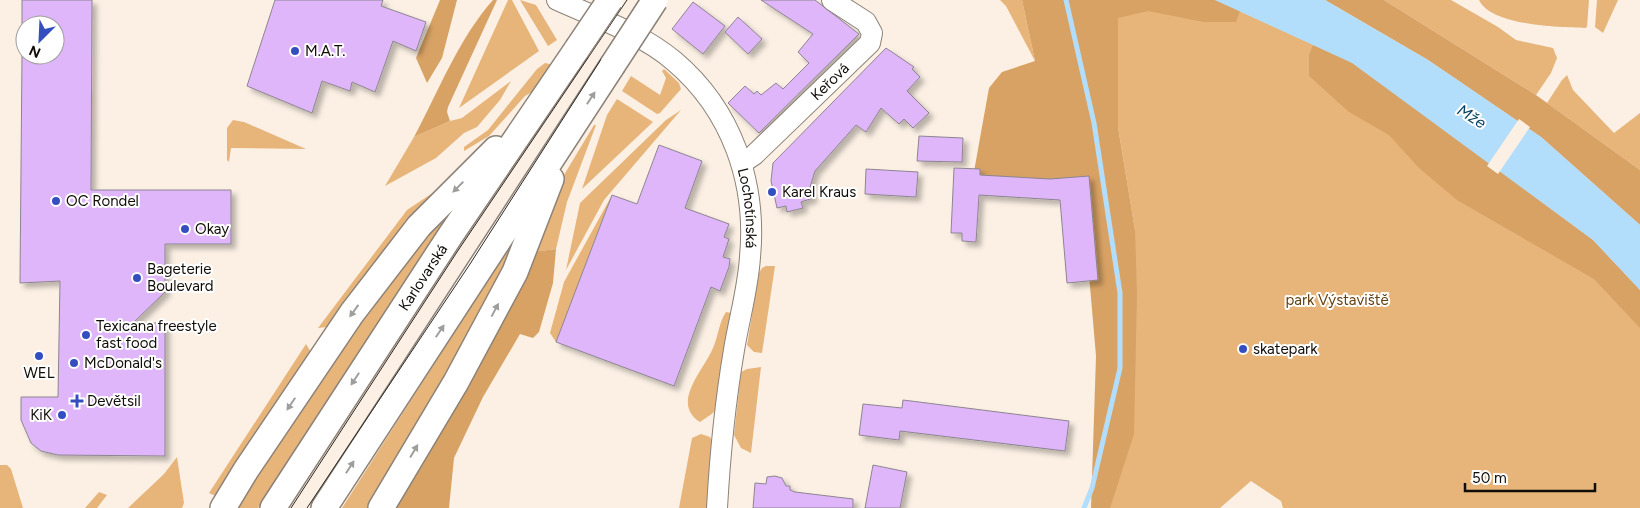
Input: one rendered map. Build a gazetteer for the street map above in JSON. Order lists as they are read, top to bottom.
{
  "streets": {
    "main road": ["Karlovarská"],
    "street": ["Keřová", "Lochotínská"]
  },
  "crossings": [
    ["Keřová", "Lochotínská"]
  ],
  "water": ["Mže"],
  "parks": ["park Výstaviště"],
  "places": {
    "other": [
      "M.A.T.",
      "Karel Kraus",
      "OC Rondel",
      "Okay",
      "Bageterie Boulevard",
      "Texicana freestyle fast food",
      "skatepark",
      "WEL",
      "McDonald's",
      "KiK"
    ],
    "health": ["Devětsil"]
  },
  "scale_bar": "50 m",
  "north": "bottom left"
}
